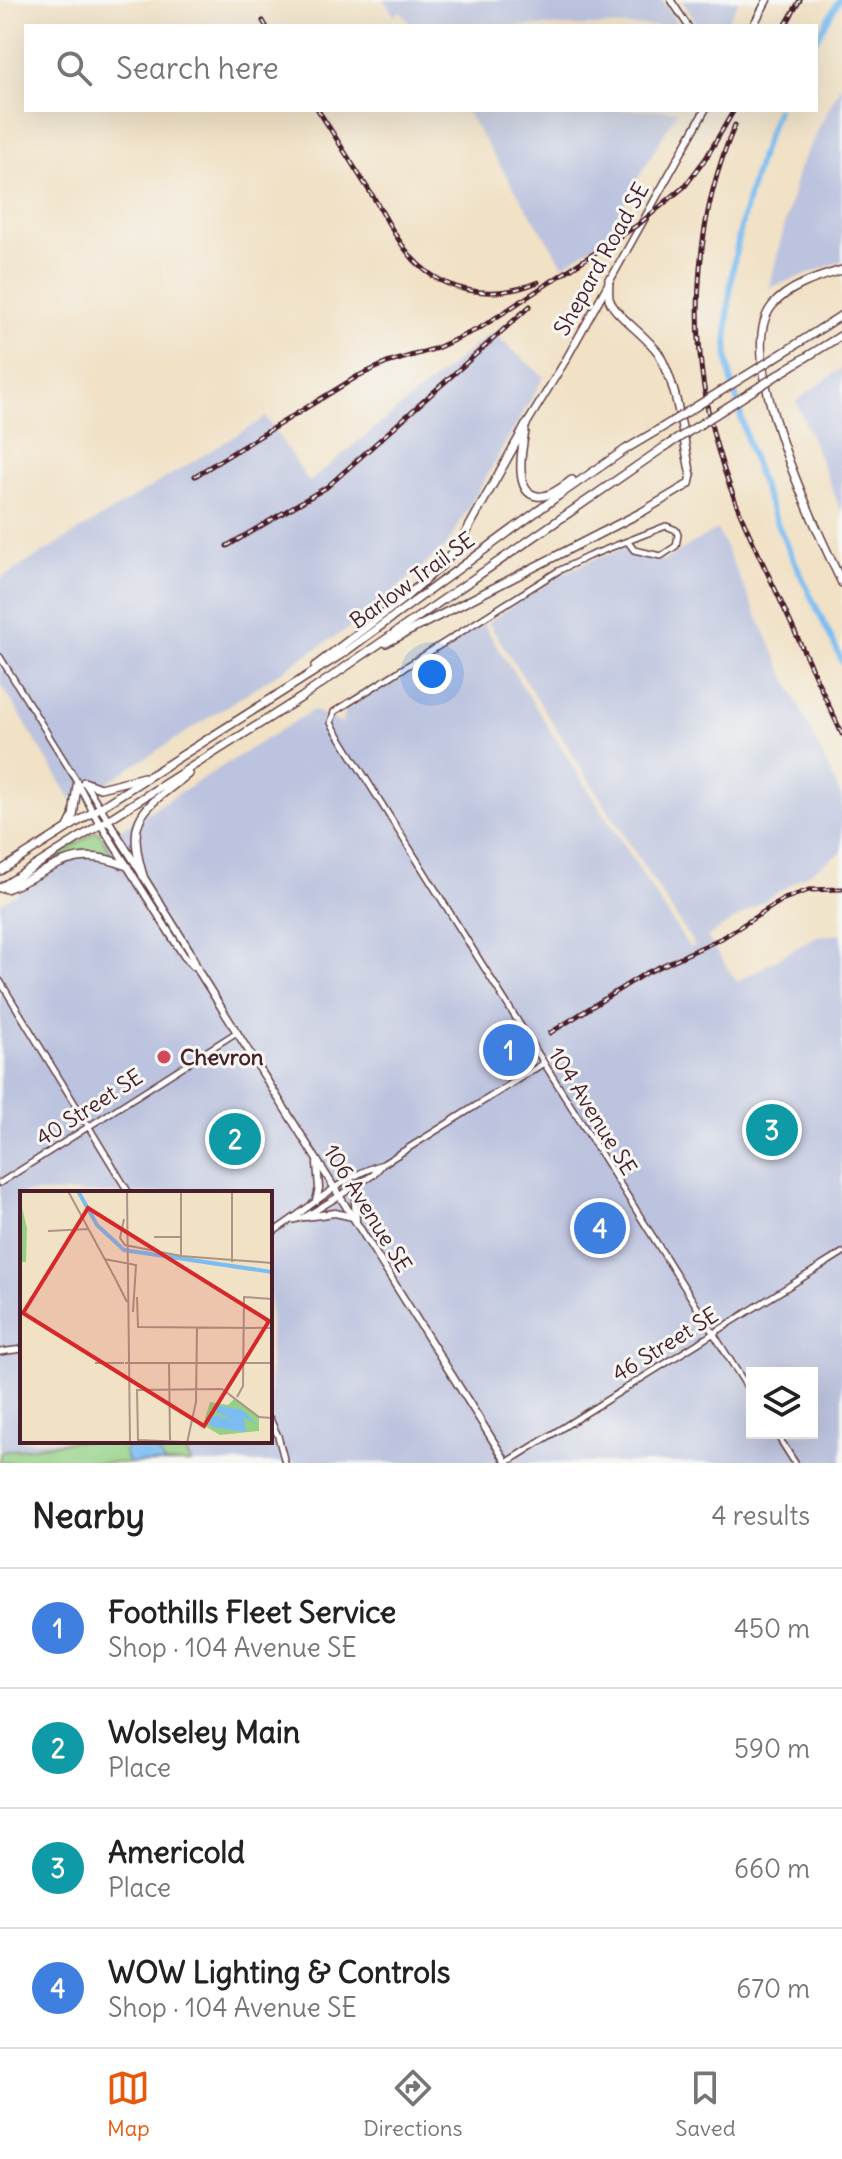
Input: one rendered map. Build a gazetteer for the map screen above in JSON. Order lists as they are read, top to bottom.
{
  "streets": {
    "main road": ["Barlow Trail SE"],
    "street": [
      "Shepard Road SE",
      "40 Street SE",
      "104 Avenue SE",
      "106 Avenue SE",
      "46 Street SE"
    ]
  },
  "crossings": [
    ["Barlow Trail SE", "106 Avenue SE"],
    ["40 Street SE", "106 Avenue SE"],
    ["104 Avenue SE", "46 Street SE"],
    ["106 Avenue SE", "46 Street SE"]
  ],
  "places": ["Chevron"],
  "page": {
    "search": "Search here",
    "pins": [
      "1",
      "3",
      "2",
      "4"
    ],
    "heading": ["Nearby", "4 results"],
    "list": [
      {
        "mark": "1",
        "name": "Foothills Fleet Service",
        "note": "Shop · 104 Avenue SE",
        "value": "450 m"
      },
      {
        "mark": "2",
        "name": "Wolseley Main",
        "note": "Place",
        "value": "590 m"
      },
      {
        "mark": "3",
        "name": "Americold",
        "note": "Place",
        "value": "660 m"
      },
      {
        "mark": "4",
        "name": "WOW Lighting & Controls",
        "note": "Shop · 104 Avenue SE",
        "value": "670 m"
      }
    ],
    "nav": ["Map", "Directions", "Saved"]
  }
}
